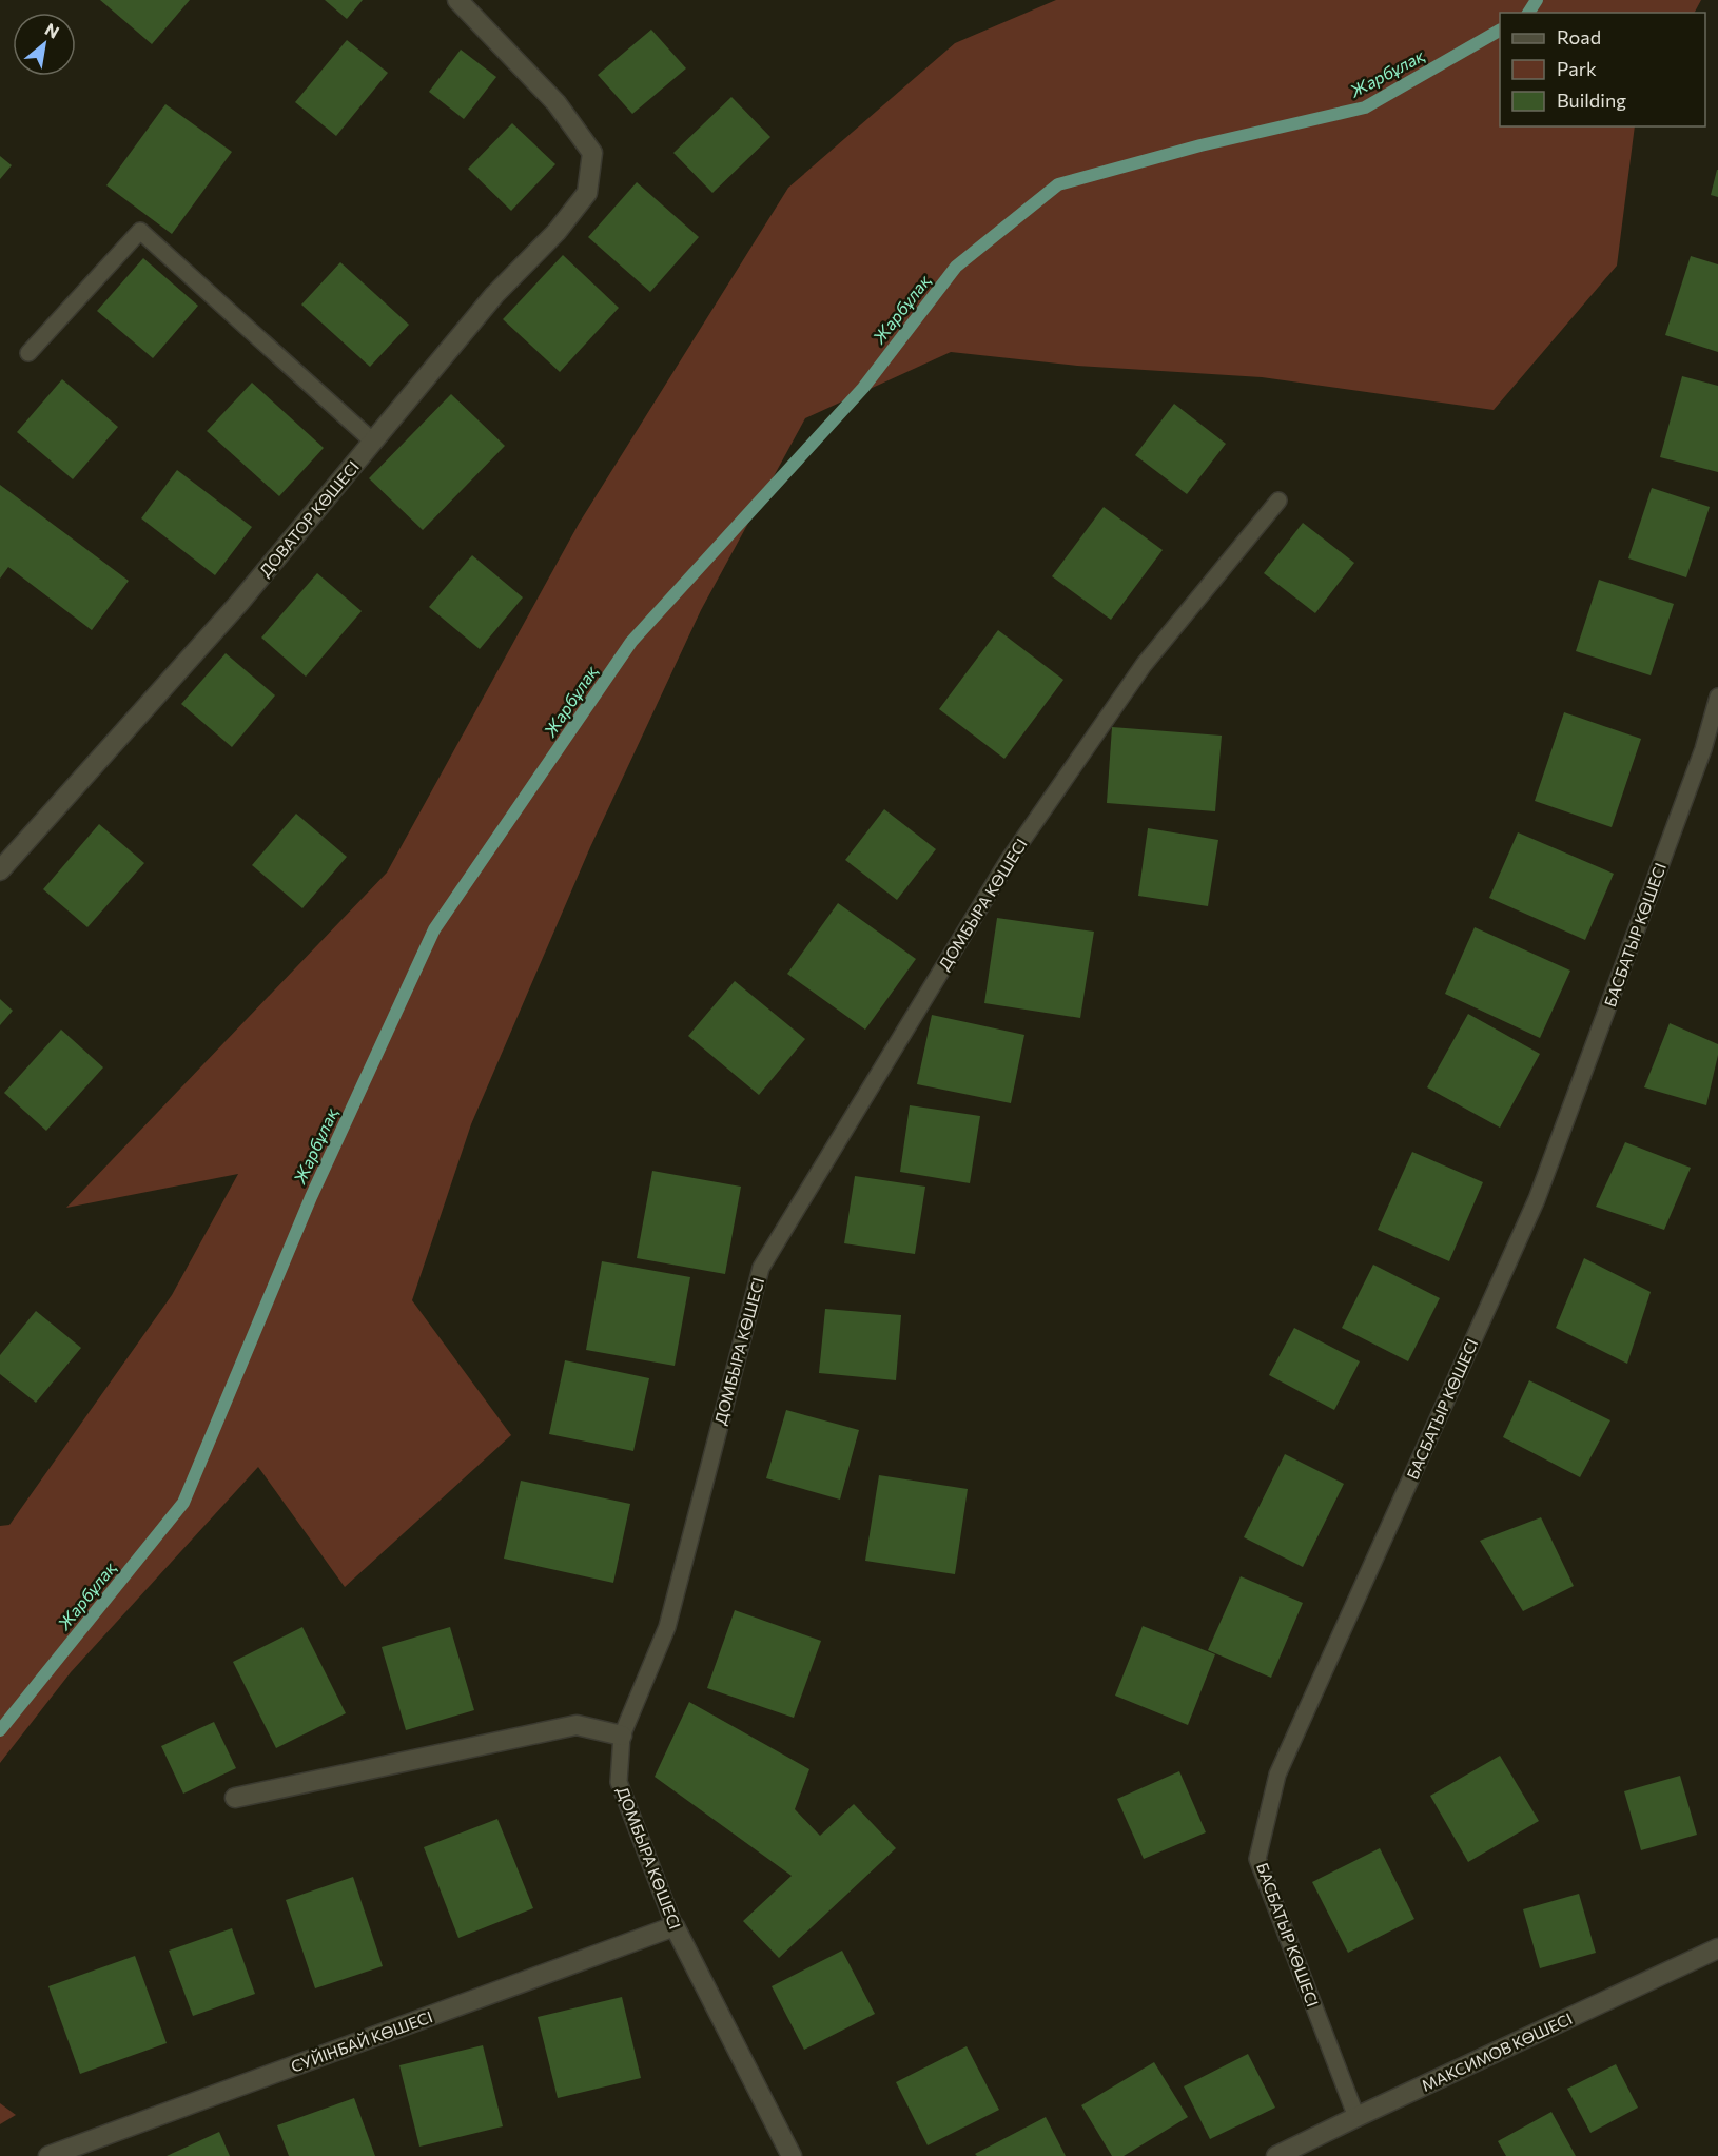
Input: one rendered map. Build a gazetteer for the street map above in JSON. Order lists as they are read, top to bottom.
{
  "streets": {
    "street": [
      "ДОВАТОР КӨШЕСІ",
      "ДОМБЫРА КӨШЕСІ",
      "СУЙІНБАЙ КӨШЕСІ",
      "МАКСИМОВ КӨШЕСІ"
    ],
    "lane": ["БАСБАТЫР КӨШЕСІ"]
  },
  "crossings": [
    ["ДОМБЫРА КӨШЕСІ", "СУЙІНБАЙ КӨШЕСІ"],
    ["БАСБАТЫР КӨШЕСІ", "МАКСИМОВ КӨШЕСІ"]
  ],
  "water": ["Жарбұлақ"],
  "legend": ["Road", "Park", "Building"],
  "north": "top right"
}
